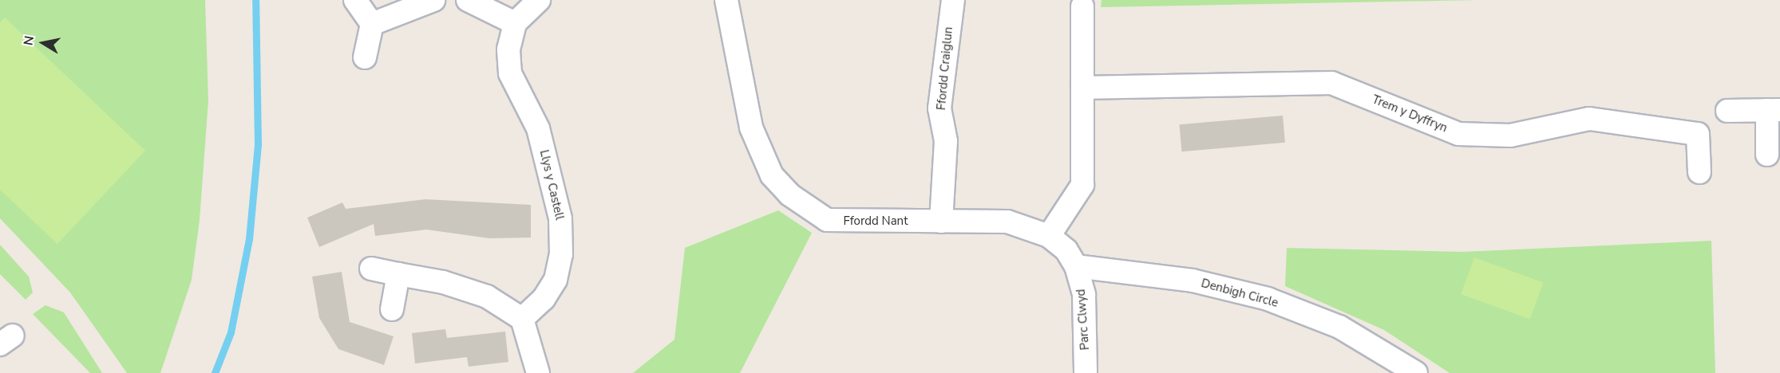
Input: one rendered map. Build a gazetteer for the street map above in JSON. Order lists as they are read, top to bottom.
{
  "streets": {
    "street": [
      "Ffordd Craiglun",
      "Trem y Dyffryn",
      "Llys y Castell",
      "Ffordd Nant",
      "Denbigh Circle",
      "Parc Clwyd"
    ]
  },
  "crossings": [
    ["Ffordd Craiglun", "Ffordd Nant"],
    ["Ffordd Nant", "Denbigh Circle"],
    ["Ffordd Nant", "Parc Clwyd"],
    ["Denbigh Circle", "Parc Clwyd"]
  ],
  "north": "left"
}
